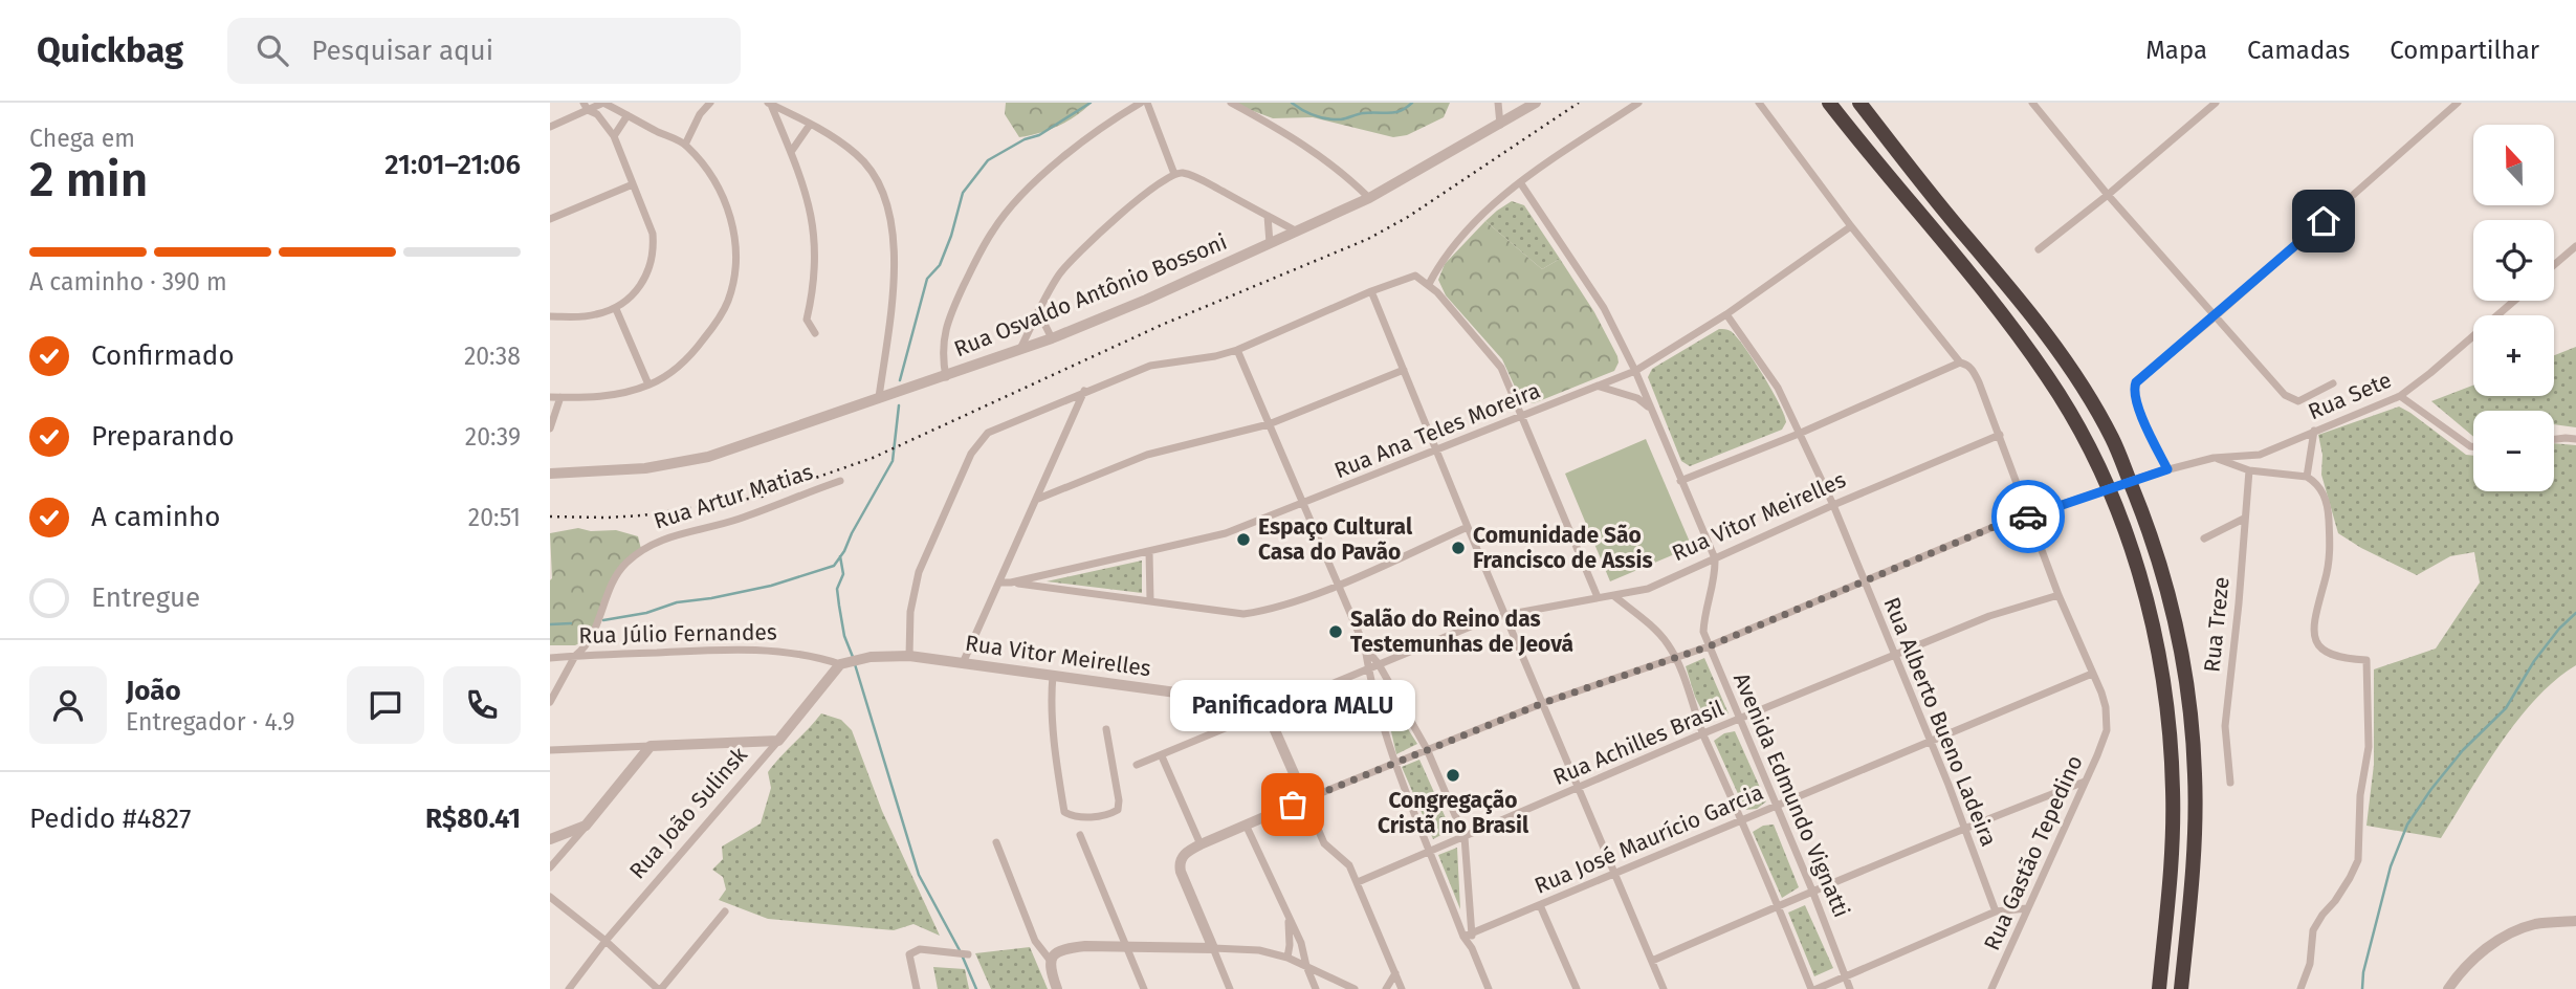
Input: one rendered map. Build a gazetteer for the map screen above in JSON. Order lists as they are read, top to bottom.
{
  "streets": {
    "street": [
      "Rua Osvaldo Antônio Bossoni",
      "Rua Sete",
      "Rua Ana Teles Moreira",
      "Rua Artur Matias",
      "Rua Vitor Meirelles",
      "Rua Treze",
      "Rua Júlio Fernandes",
      "Rua Alberto Bueno Ladeira",
      "Rua Achilles Brasil",
      "Avenida Edmundo Vignatti",
      "Rua João Sulinsk",
      "Rua José Maurício Garcia",
      "Rua Gastão Tepedino"
    ]
  },
  "crossings": [
    ["Rua Sete", "Rua Alberto Bueno Ladeira"],
    ["Rua Sete", "Avenida Edmundo Vignatti"],
    ["Rua Ana Teles Moreira", "Rua Alberto Bueno Ladeira"],
    ["Rua Artur Matias", "Rua Júlio Fernandes"],
    ["Rua Vitor Meirelles", "Rua Júlio Fernandes"],
    ["Rua Vitor Meirelles", "Rua Alberto Bueno Ladeira"],
    ["Rua Vitor Meirelles", "Avenida Edmundo Vignatti"],
    ["Rua Vitor Meirelles", "Rua João Sulinsk"],
    ["Rua Júlio Fernandes", "Rua João Sulinsk"],
    ["Rua Alberto Bueno Ladeira", "Rua Achilles Brasil"],
    ["Rua Alberto Bueno Ladeira", "Rua José Maurício Garcia"],
    ["Rua Achilles Brasil", "Avenida Edmundo Vignatti"],
    ["Avenida Edmundo Vignatti", "Rua José Maurício Garcia"],
    ["Rua José Maurício Garcia", "Rua Gastão Tepedino"]
  ],
  "places": [
    "Espaço Cultural Casa do Pavão",
    "Comunidade São Francisco de Assis",
    "Salão do Reino das Testemunhas de Jeová",
    "Congregação Cristã no Brasil",
    "Panificadora MALU"
  ],
  "north": "top",
  "page": {
    "header": "Quickbag",
    "search": "Pesquisar aqui",
    "nav": ["Mapa", "Camadas", "Compartilhar"],
    "heading": ["2 min", "Chega em", "21:01–21:06"],
    "panel": [
      "João",
      "Entregador · 4.9",
      "Pedido #4827",
      "R$80.41"
    ],
    "map_buttons": ["+", "−"],
    "bar": "A caminho · 390 m",
    "list": [
      ["Confirmado", "20:38"],
      ["Preparando", "20:39"],
      ["A caminho", "20:51"],
      "Entregue"
    ],
    "bubble": "Panificadora MALU"
  }
}
